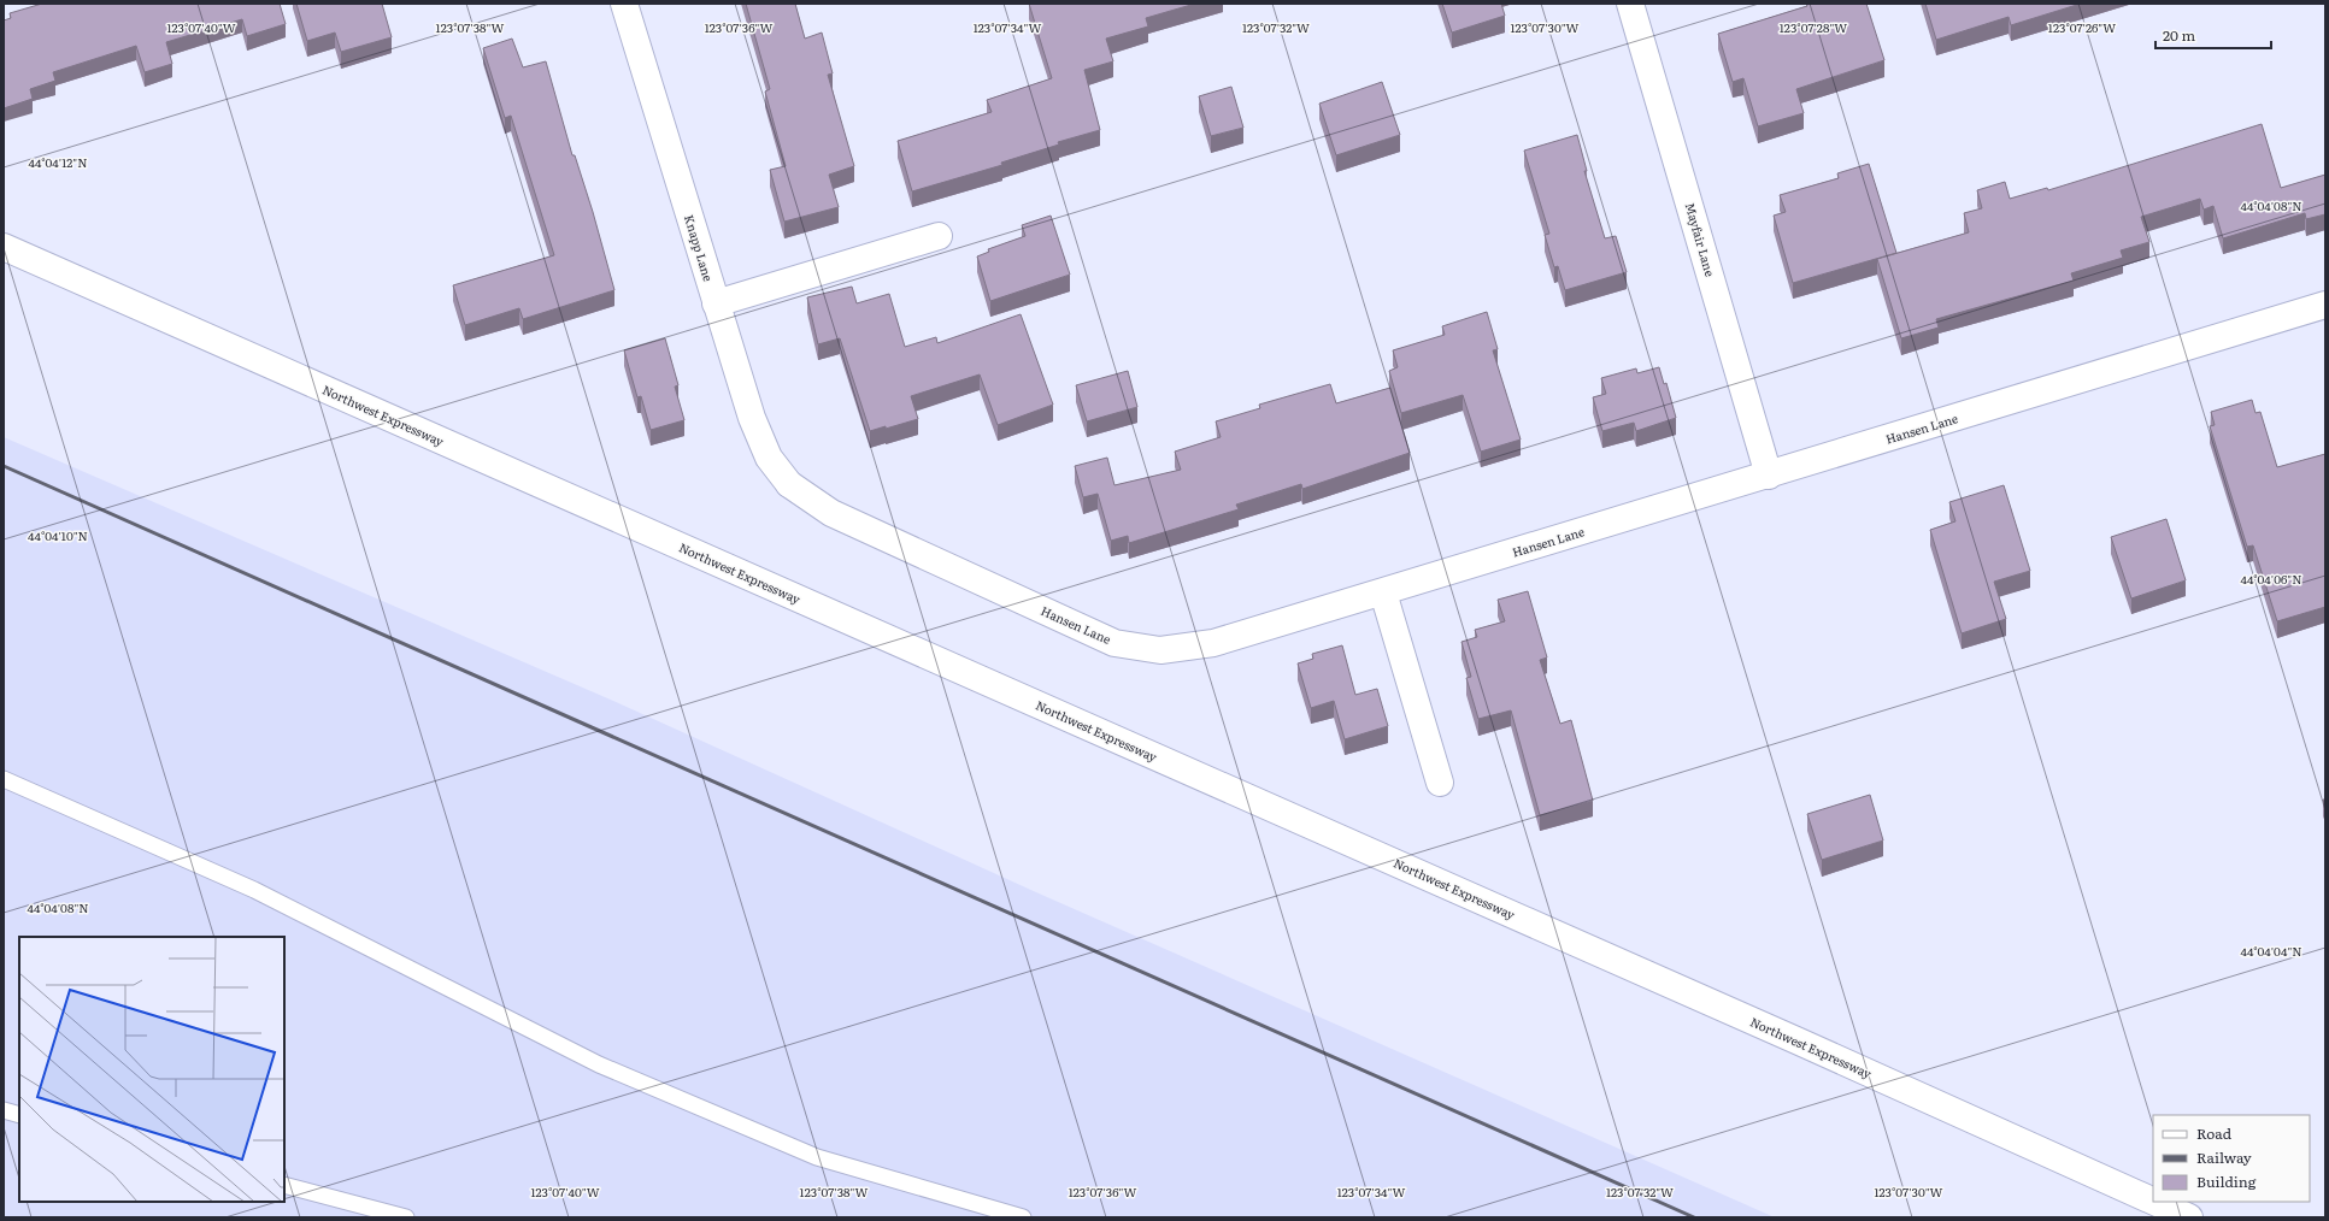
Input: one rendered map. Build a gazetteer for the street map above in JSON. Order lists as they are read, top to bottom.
{
  "streets": {
    "street": [
      "Mayfair Lane",
      "Knapp Lane",
      "Northwest Expressway",
      "Hansen Lane"
    ]
  },
  "crossings": [
    ["Mayfair Lane", "Hansen Lane"],
    ["Knapp Lane", "Hansen Lane"]
  ],
  "legend": ["Road", "Railway", "Building"],
  "scale_bar": "20 m",
  "coordinates": [
    "123°07'40\"W",
    "123°07'38\"W",
    "123°07'34\"W",
    "123°07'32\"W",
    "123°07'30\"W",
    "123°07'28\"W",
    "123°07'36\"W",
    "123°07'26\"W",
    "44°04'12\"N",
    "44°04'08\"N",
    "44°04'10\"N",
    "44°04'06\"N",
    "44°04'04\"N"
  ]
}
